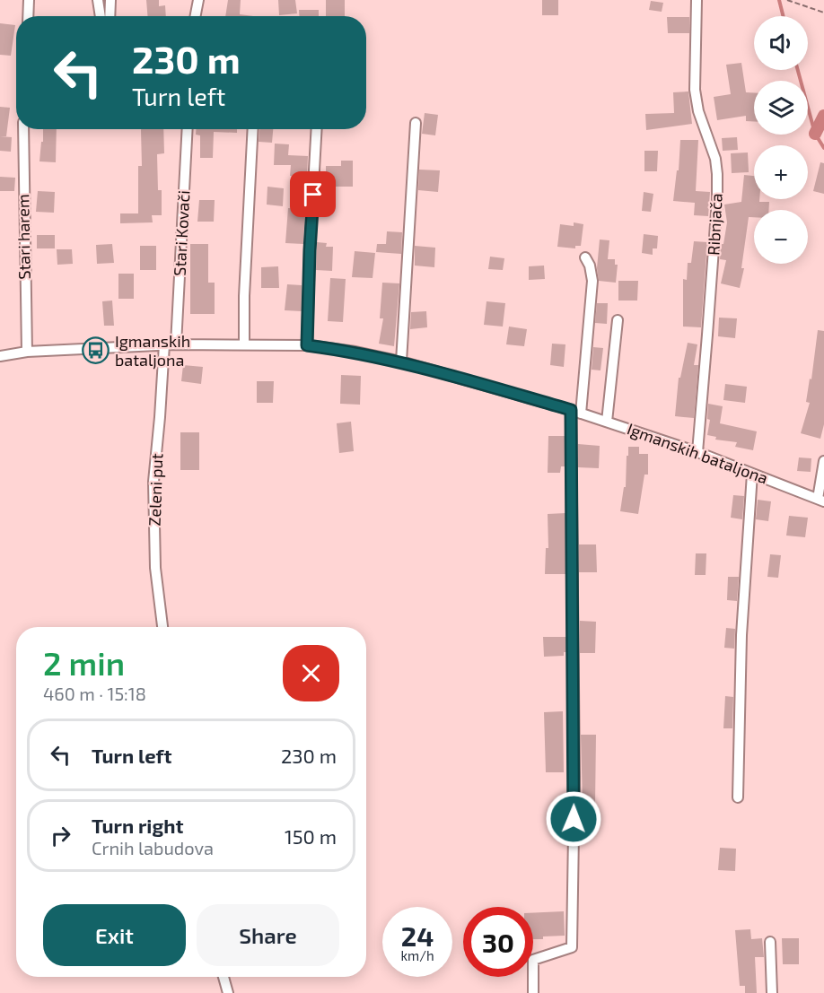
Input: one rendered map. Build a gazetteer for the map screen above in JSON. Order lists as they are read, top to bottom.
{
  "streets": {
    "street": [
      "Ribnjača",
      "Stari Kovači",
      "Stari harem",
      "Igmanskih bataljona",
      "Zeleni put"
    ]
  },
  "crossings": [
    ["Ribnjača", "Igmanskih bataljona"],
    ["Stari Kovači", "Igmanskih bataljona"],
    ["Stari harem", "Igmanskih bataljona"],
    ["Igmanskih bataljona", "Zeleni put"]
  ],
  "places": {
    "bus stop": ["Igmanskih bataljona"]
  },
  "page": {
    "map_buttons": ["+", "−"],
    "turn": ["230 m", "Turn left"],
    "heading": ["2 min", "460 m · 15:18"],
    "list": [
      {
        "name": "Turn left",
        "value": "230 m"
      },
      {
        "name": "Turn right",
        "note": "Crnih labudova",
        "value": "150 m"
      }
    ],
    "buttons": ["Exit", "Share"],
    "speed": "24 km/h",
    "limit": "30"
  }
}
